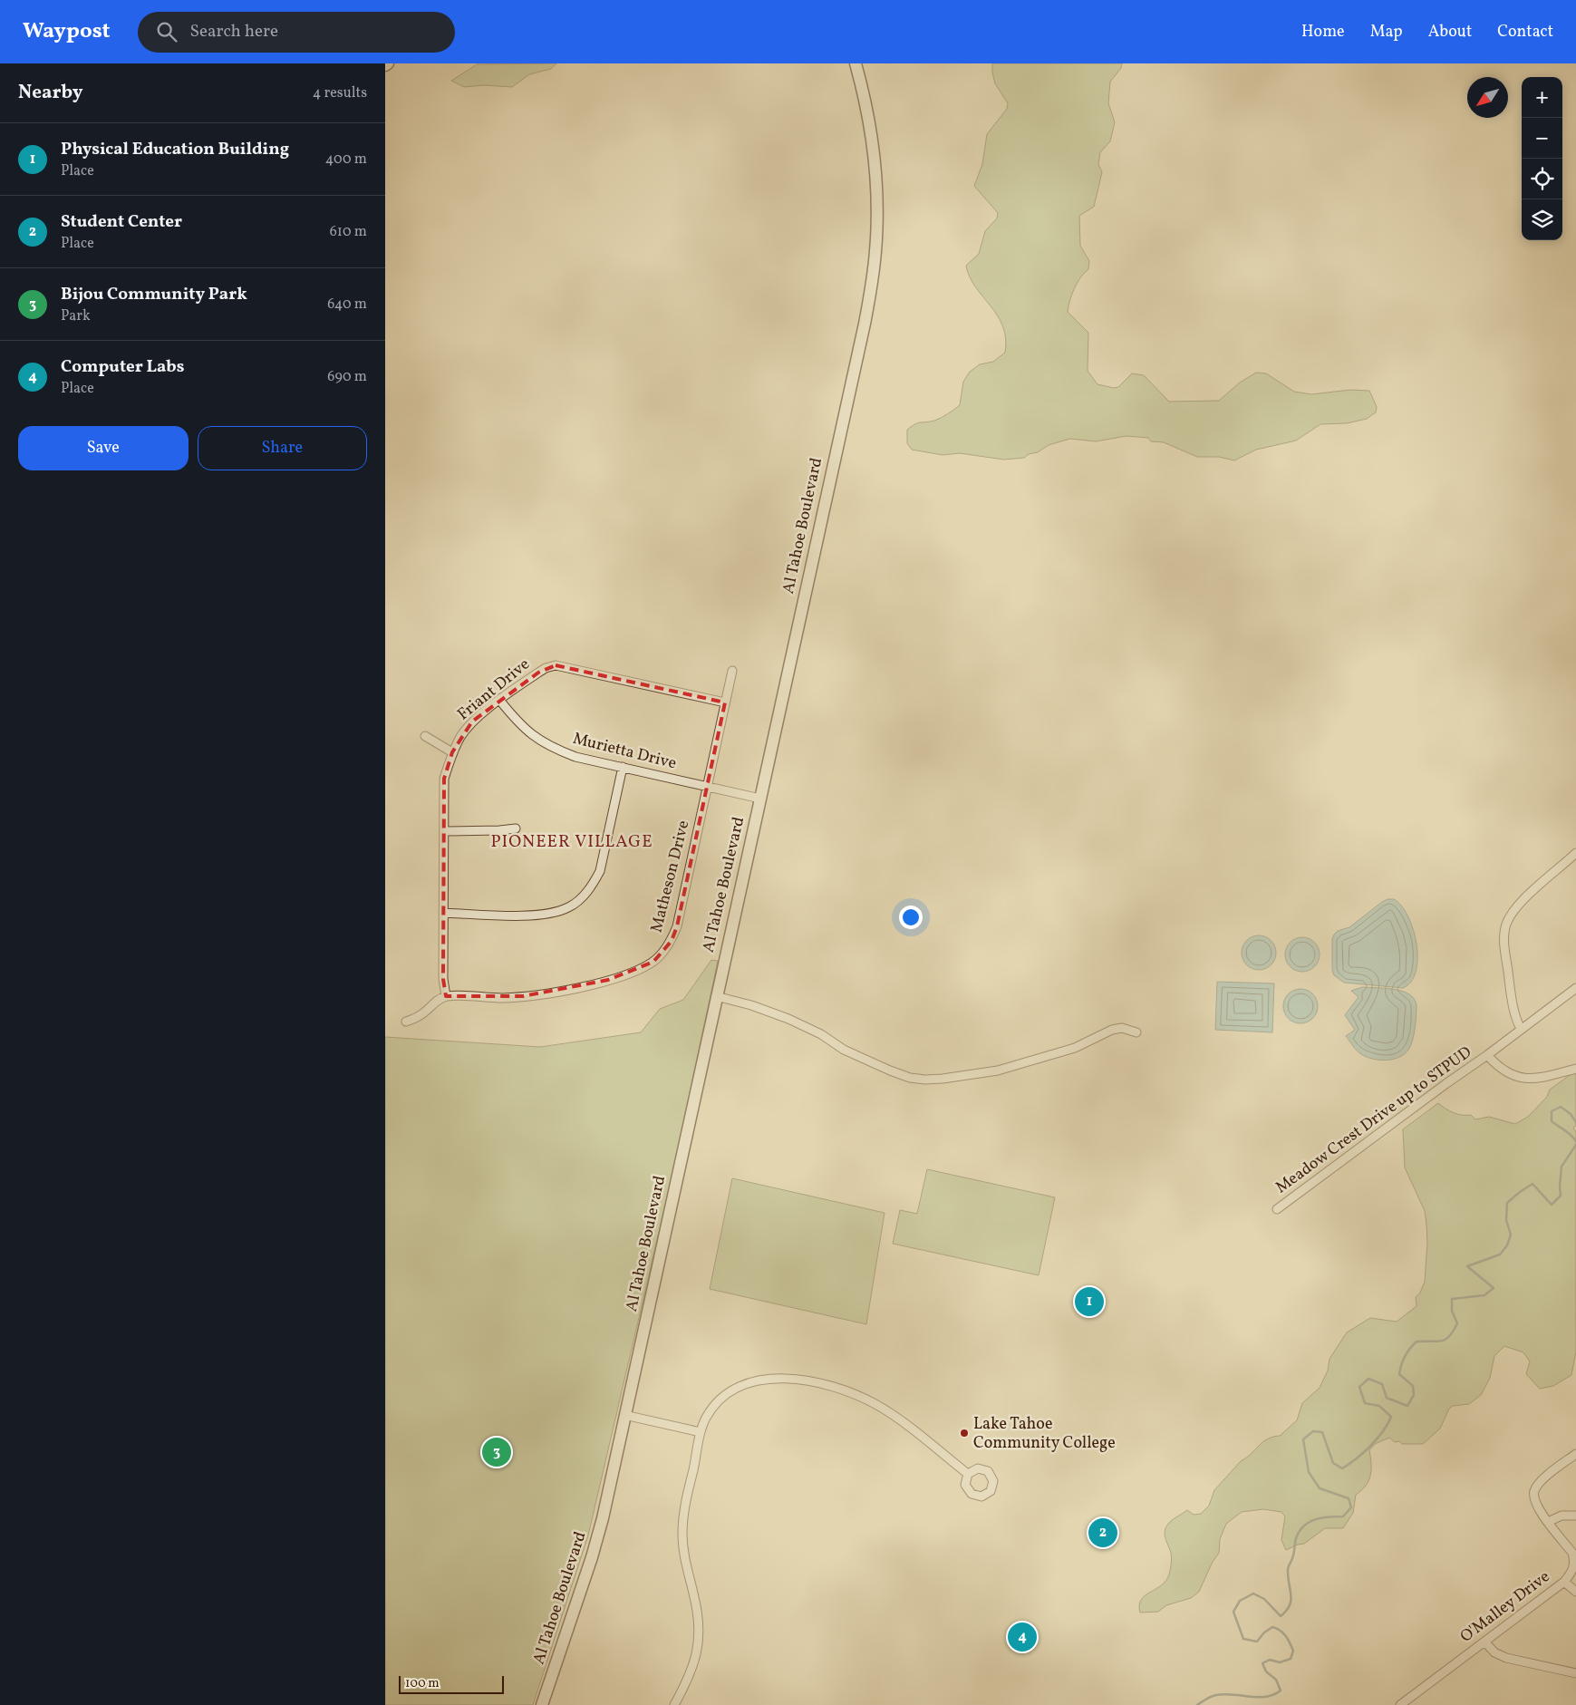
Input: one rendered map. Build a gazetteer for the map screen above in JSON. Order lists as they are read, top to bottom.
{
  "streets": {
    "main road": ["Al Tahoe Boulevard"],
    "street": [
      "Friant Drive",
      "Murietta Drive",
      "Matheson Drive",
      "Meadow Crest Drive up to STPUD",
      "O'Malley Drive"
    ]
  },
  "crossings": [
    ["Al Tahoe Boulevard", "Murietta Drive"],
    ["Friant Drive", "Murietta Drive"],
    ["Friant Drive", "Matheson Drive"],
    ["Murietta Drive", "Matheson Drive"]
  ],
  "districts": ["PIONEER VILLAGE"],
  "places": ["Lake Tahoe Community College"],
  "scale_bar": "100 m",
  "north": "bottom left",
  "page": {
    "header": "Waypost",
    "search": "Search here",
    "nav": [
      "Home",
      "Map",
      "About",
      "Contact"
    ],
    "heading": ["Nearby", "4 results"],
    "map_buttons": ["+", "−"],
    "list": [
      {
        "mark": "1",
        "name": "Physical Education Building",
        "note": "Place",
        "value": "400 m"
      },
      {
        "mark": "2",
        "name": "Student Center",
        "note": "Place",
        "value": "610 m"
      },
      {
        "mark": "3",
        "name": "Bijou Community Park",
        "note": "Park",
        "value": "640 m"
      },
      {
        "mark": "4",
        "name": "Computer Labs",
        "note": "Place",
        "value": "690 m"
      }
    ],
    "buttons": ["Save", "Share"],
    "pins": [
      "1",
      "3",
      "2",
      "4"
    ],
    "scale": "100 m"
  }
}
